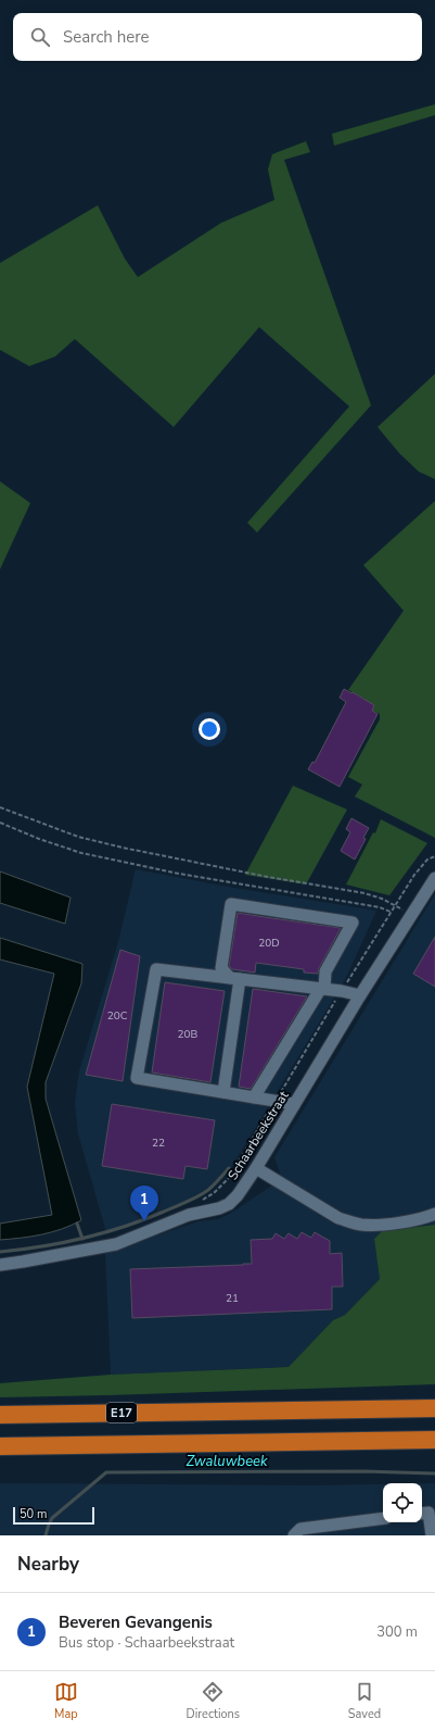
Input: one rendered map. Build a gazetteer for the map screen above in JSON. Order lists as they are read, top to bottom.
{
  "streets": {
    "highway": ["E17"],
    "street": ["Schaarbeekstraat"]
  },
  "water": ["Zwaluwbeek"],
  "house_numbers": [
    "20D",
    "20C",
    "20B",
    "22",
    "21"
  ],
  "scale_bar": "50 m",
  "page": {
    "search": "Search here",
    "pins": "1",
    "scale": "50 m",
    "heading": "Nearby",
    "list": [
      {
        "mark": "1",
        "name": "Beveren Gevangenis",
        "note": "Bus stop · Schaarbeekstraat",
        "value": "300 m"
      }
    ],
    "nav": ["Map", "Directions", "Saved"]
  }
}
